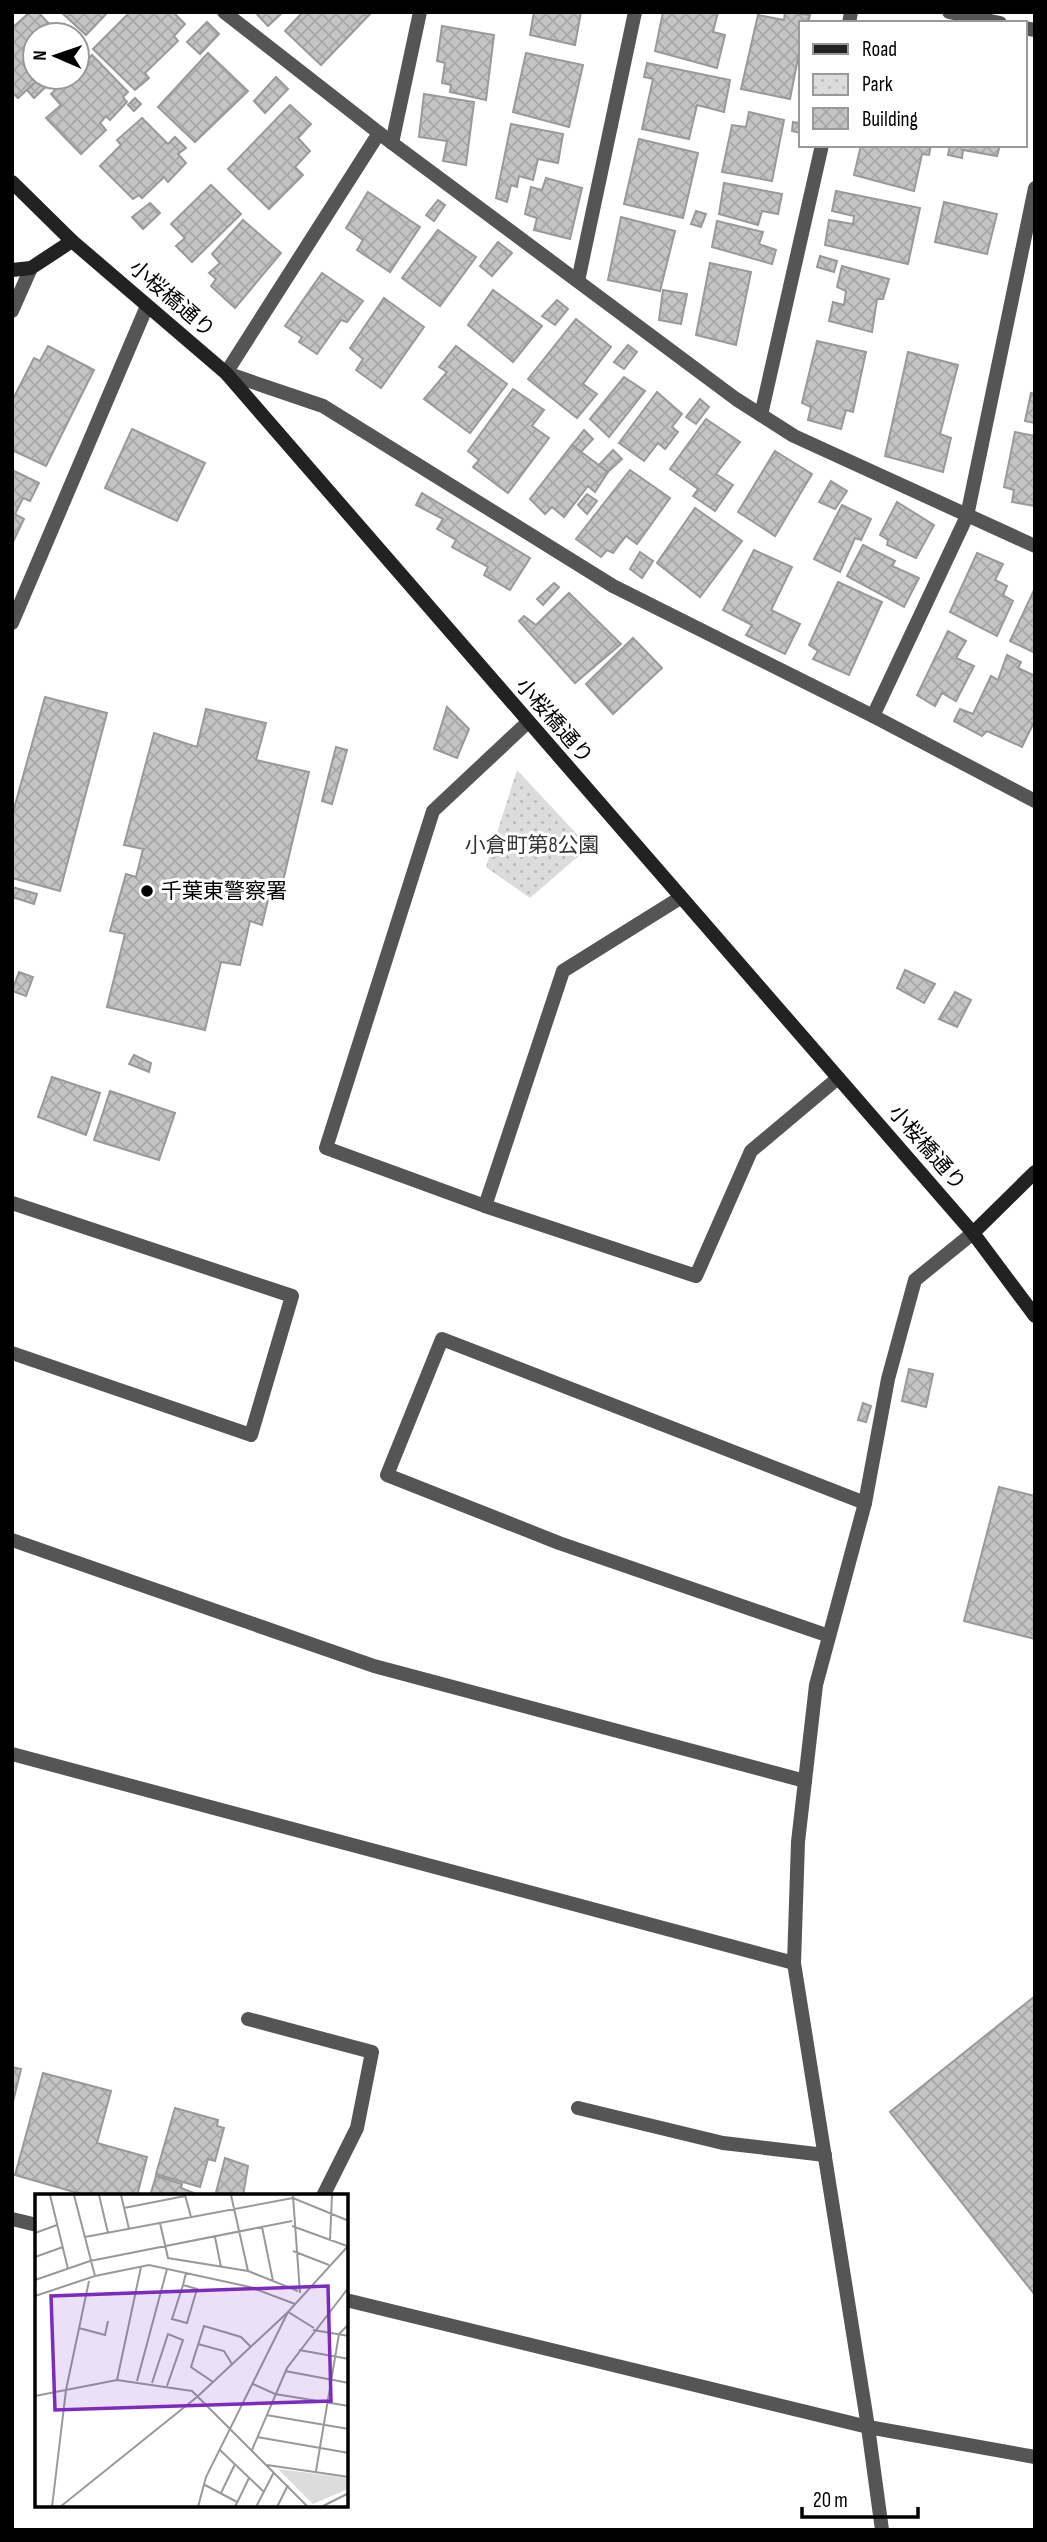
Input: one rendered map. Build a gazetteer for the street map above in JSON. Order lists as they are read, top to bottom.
{
  "streets": {
    "street": ["小桜橋通り"]
  },
  "parks": ["小倉町第8公園"],
  "places": ["千葉東警察署"],
  "legend": ["Road", "Park", "Building"],
  "scale_bar": "20 m",
  "north": "left"
}
